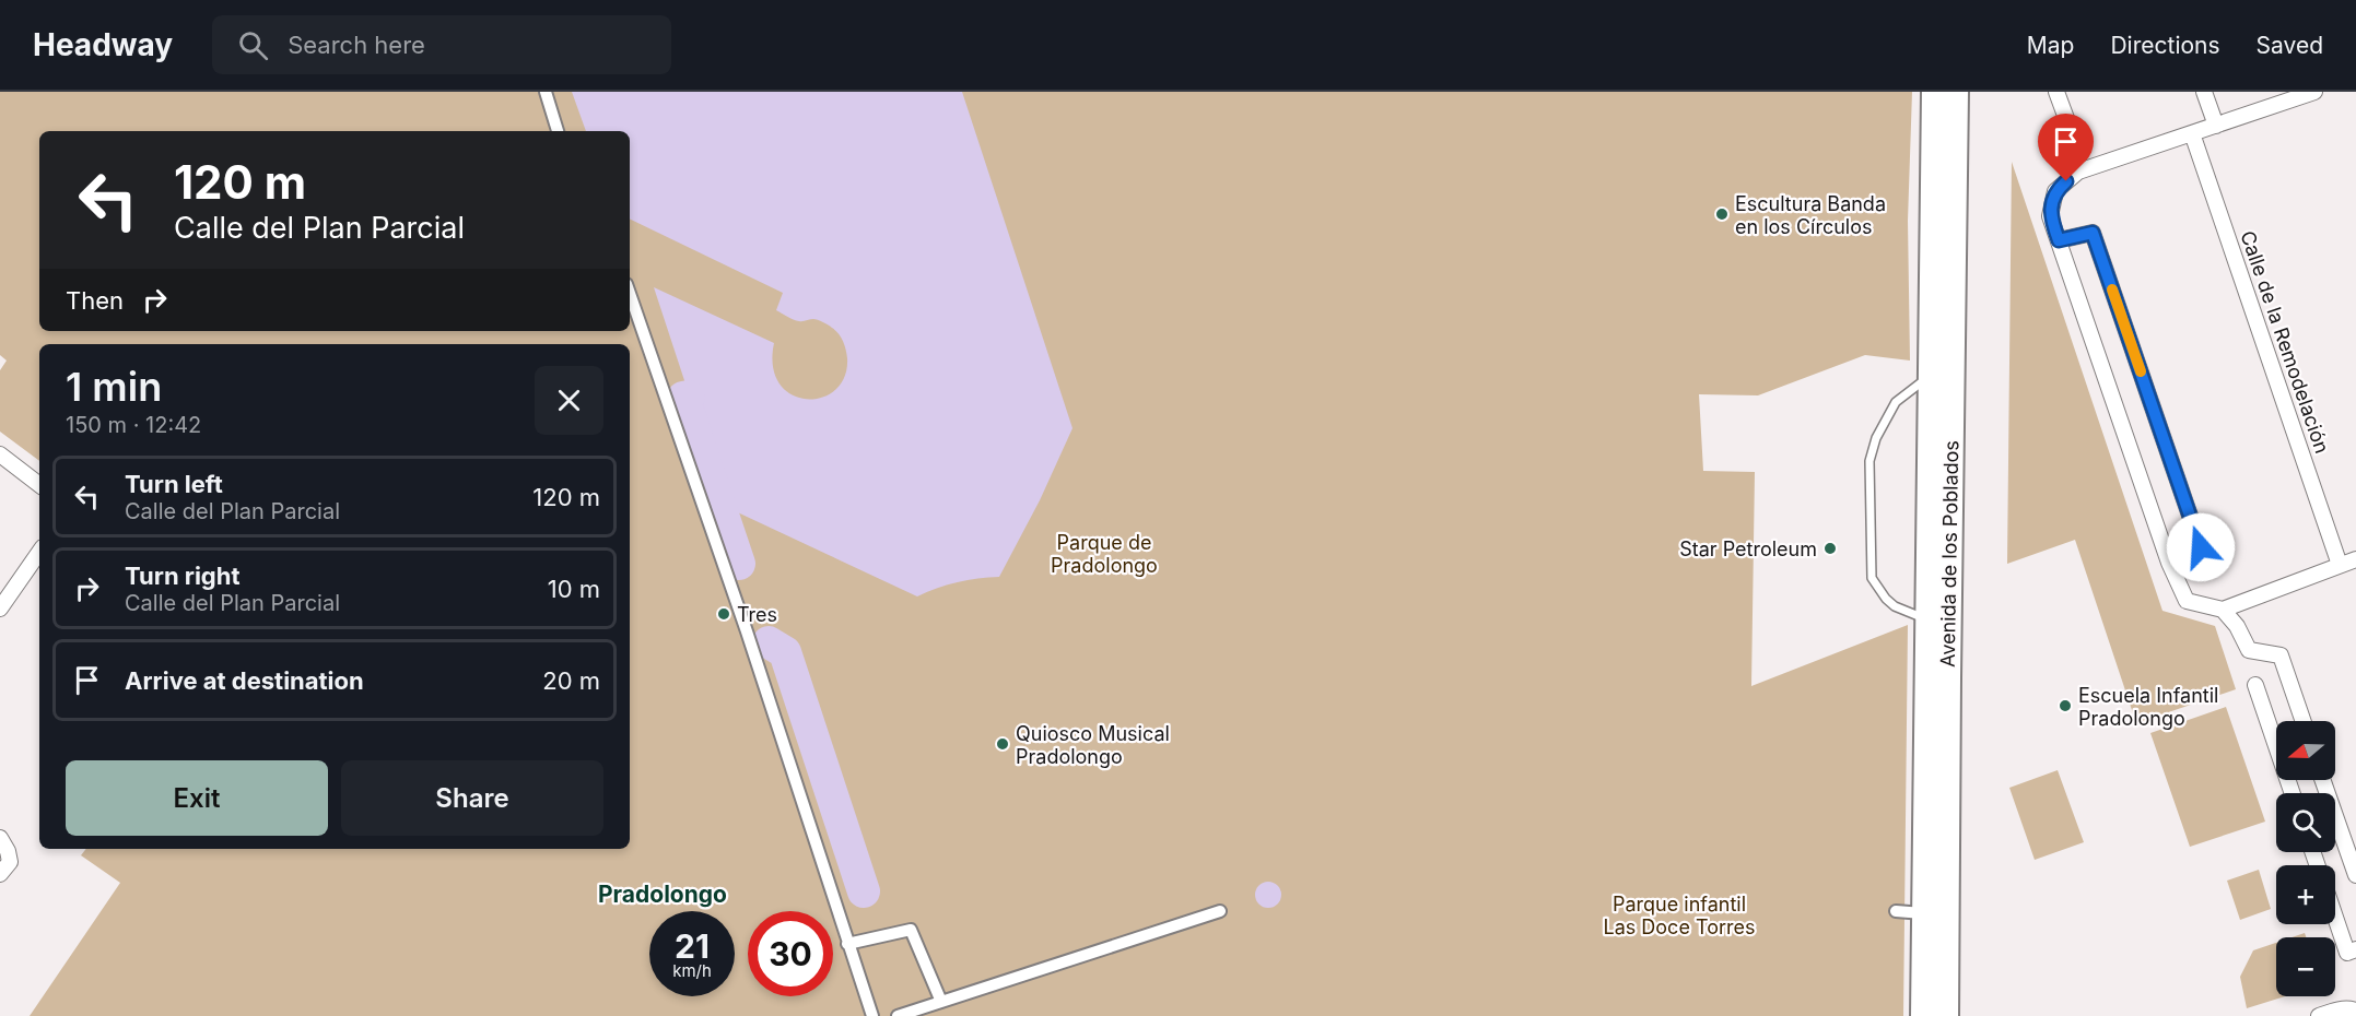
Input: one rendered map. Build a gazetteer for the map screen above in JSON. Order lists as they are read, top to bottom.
{
  "streets": {
    "main road": ["Avenida de los Poblados"],
    "street": ["Calle de la Remodelación"]
  },
  "districts": ["Pradolongo"],
  "parks": ["Parque de Pradolongo", "Parque infantil Las Doce Torres"],
  "places": [
    "Escultura Banda en los Círculos",
    "Star Petroleum",
    "Tres",
    "Escuela Infantil Pradolongo",
    "Quiosco Musical Pradolongo"
  ],
  "north": "left",
  "page": {
    "header": "Headway",
    "search": "Search here",
    "nav": ["Map", "Directions", "Saved"],
    "turn": ["120 m", "Calle del Plan Parcial"],
    "then": "Then",
    "heading": ["1 min", "150 m · 12:42"],
    "list": [
      {
        "name": "Turn left",
        "note": "Calle del Plan Parcial",
        "value": "120 m"
      },
      {
        "name": "Turn right",
        "note": "Calle del Plan Parcial",
        "value": "10 m"
      },
      {
        "name": "Arrive at destination",
        "value": "20 m"
      }
    ],
    "map_buttons": ["+", "−"],
    "buttons": ["Exit", "Share"],
    "speed": "21 km/h",
    "limit": "30"
  }
}
